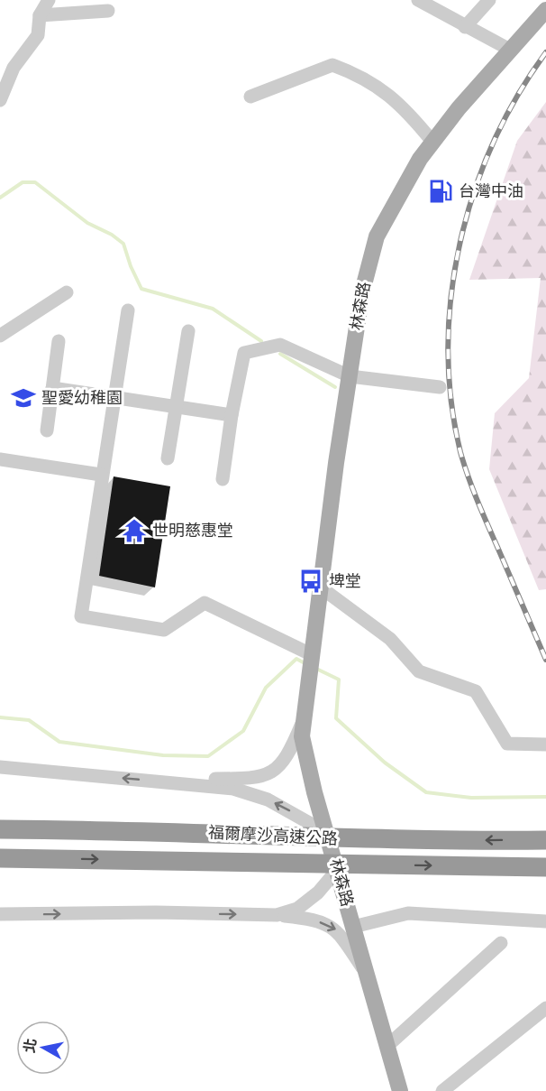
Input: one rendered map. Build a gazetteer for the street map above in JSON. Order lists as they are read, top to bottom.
{
  "streets": {
    "highway": ["福爾摩沙高速公路"],
    "main road": ["林森路"]
  },
  "places": {
    "fuel station": ["台灣中油"],
    "school or university": ["聖愛幼稚園"],
    "temple": ["世明慈惠堂"],
    "bus stop": ["埤堂"]
  },
  "north": "left"
}
